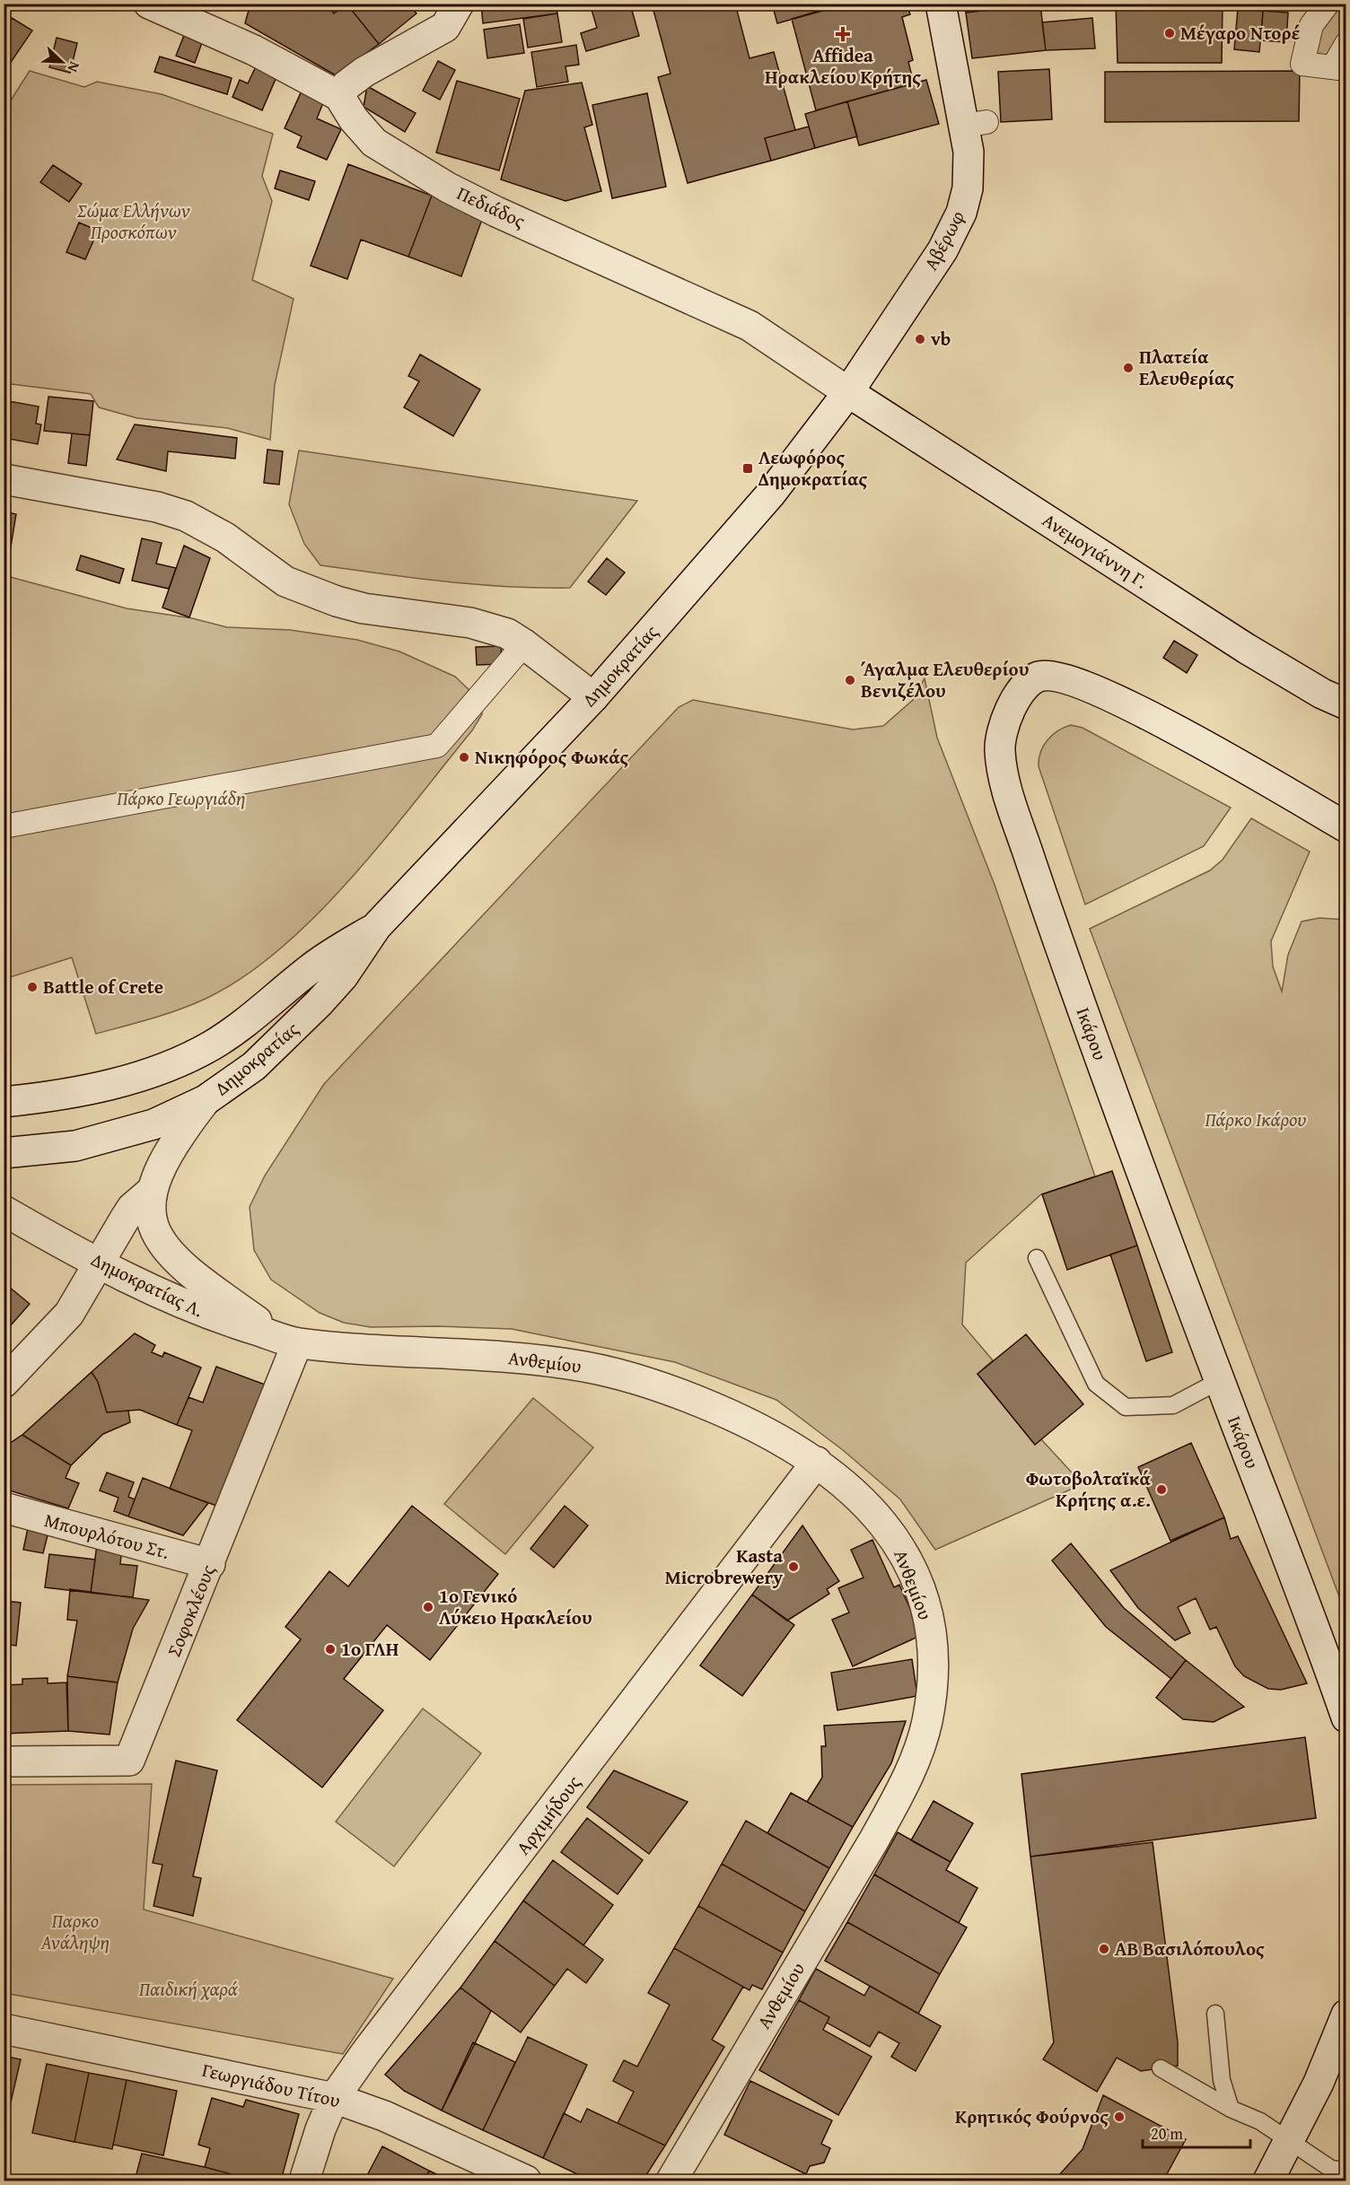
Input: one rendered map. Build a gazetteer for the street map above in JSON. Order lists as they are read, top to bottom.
{
  "streets": {
    "street": [
      "Πεδιάδος",
      "Αβέρωφ",
      "Ανεμογιάννη Γ.",
      "Δημοκρατίας",
      "Ικάρου",
      "Δημοκρατίας Λ.",
      "Ανθεμίου",
      "Μπουρλότου Στ.",
      "Σοφοκλέους",
      "Αρχιμήδους",
      "Γεωργιάδου Τίτου"
    ]
  },
  "crossings": [
    ["Πεδιάδος", "Αβέρωφ"],
    ["Πεδιάδος", "Ανεμογιάννη Γ."],
    ["Πεδιάδος", "Δημοκρατίας"],
    ["Αβέρωφ", "Ανεμογιάννη Γ."],
    ["Αβέρωφ", "Δημοκρατίας"],
    ["Ανεμογιάννη Γ.", "Δημοκρατίας"],
    ["Δημοκρατίας Λ.", "Ανθεμίου"],
    ["Δημοκρατίας Λ.", "Σοφοκλέους"],
    ["Ανθεμίου", "Σοφοκλέους"],
    ["Ανθεμίου", "Αρχιμήδους"],
    ["Μπουρλότου Στ.", "Σοφοκλέους"],
    ["Αρχιμήδους", "Γεωργιάδου Τίτου"]
  ],
  "parks": [
    "Σώμα Ελλήνων Προσκόπων",
    "Πάρκο Γεωργιάδη",
    "Πάρκο Ικάρου",
    "Παρκο Ανάληψη",
    "Παιδική χαρά"
  ],
  "places": {
    "other": [
      "Μέγαρο Ντορέ",
      "vb",
      "Πλατεία Ελευθερίας",
      "Άγαλμα Ελευθερίου Βενιζέλου",
      "Νικηφόρος Φωκάς",
      "Battle of Crete",
      "Φωτοβολταϊκά Κρήτης α.ε.",
      "Kasta Microbrewery",
      "1ο Γενικό Λύκειο Ηρακλείου",
      "1o ΓΛΗ",
      "ΑΒ Βασιλόπουλος",
      "Κρητικός Φούρνος"
    ],
    "health": ["Affidea Ηρακλείου Κρήτης"],
    "transit": ["Λεωφόρος Δημοκρατίας"]
  },
  "scale_bar": "20 m",
  "north": "bottom right"
}
